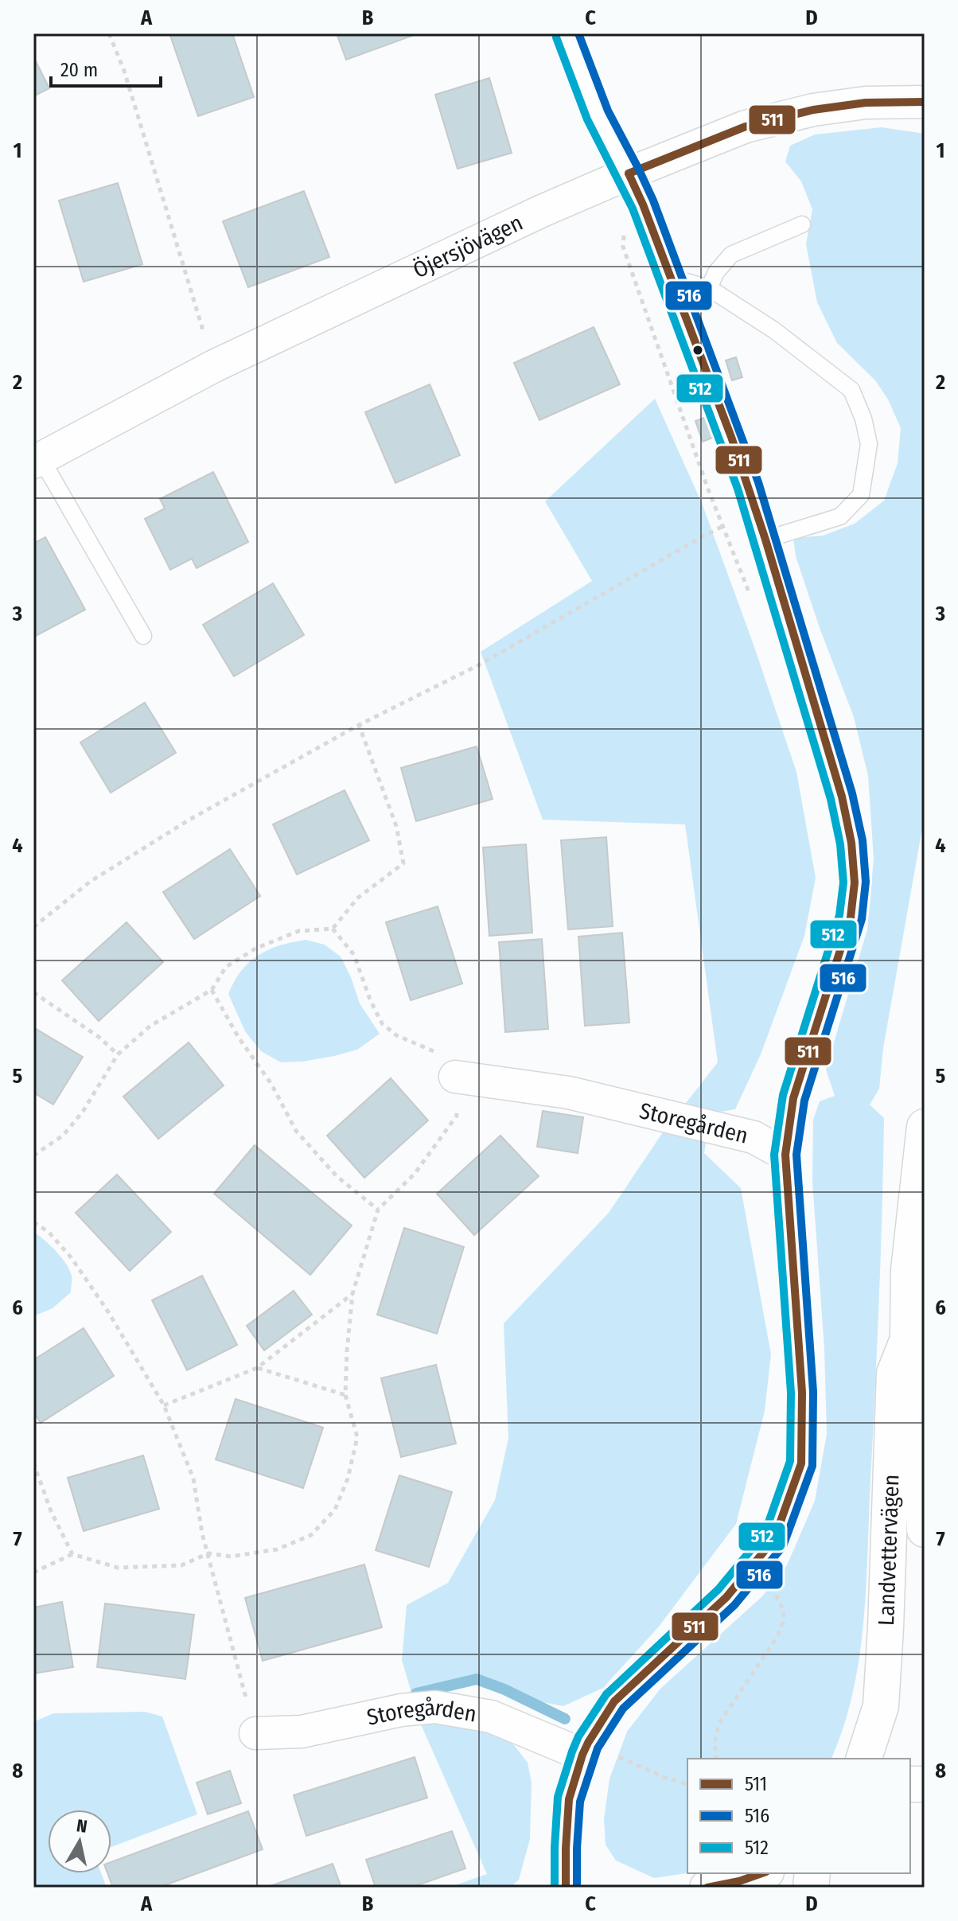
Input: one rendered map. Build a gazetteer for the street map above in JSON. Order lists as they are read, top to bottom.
{
  "streets": {
    "street": ["Öjersjövägen", "Storegården", "Landvettervägen"]
  },
  "lines": ["transit line 516", "transit line 512", "transit line 511"],
  "legend": ["511", "516", "512"],
  "scale_bar": "20 m",
  "north": "top",
  "grid": {
    "columns": [
      "A",
      "B",
      "C",
      "D"
    ],
    "rows": [
      "1",
      "2",
      "3",
      "4",
      "5",
      "6",
      "7",
      "8"
    ]
  }
}
